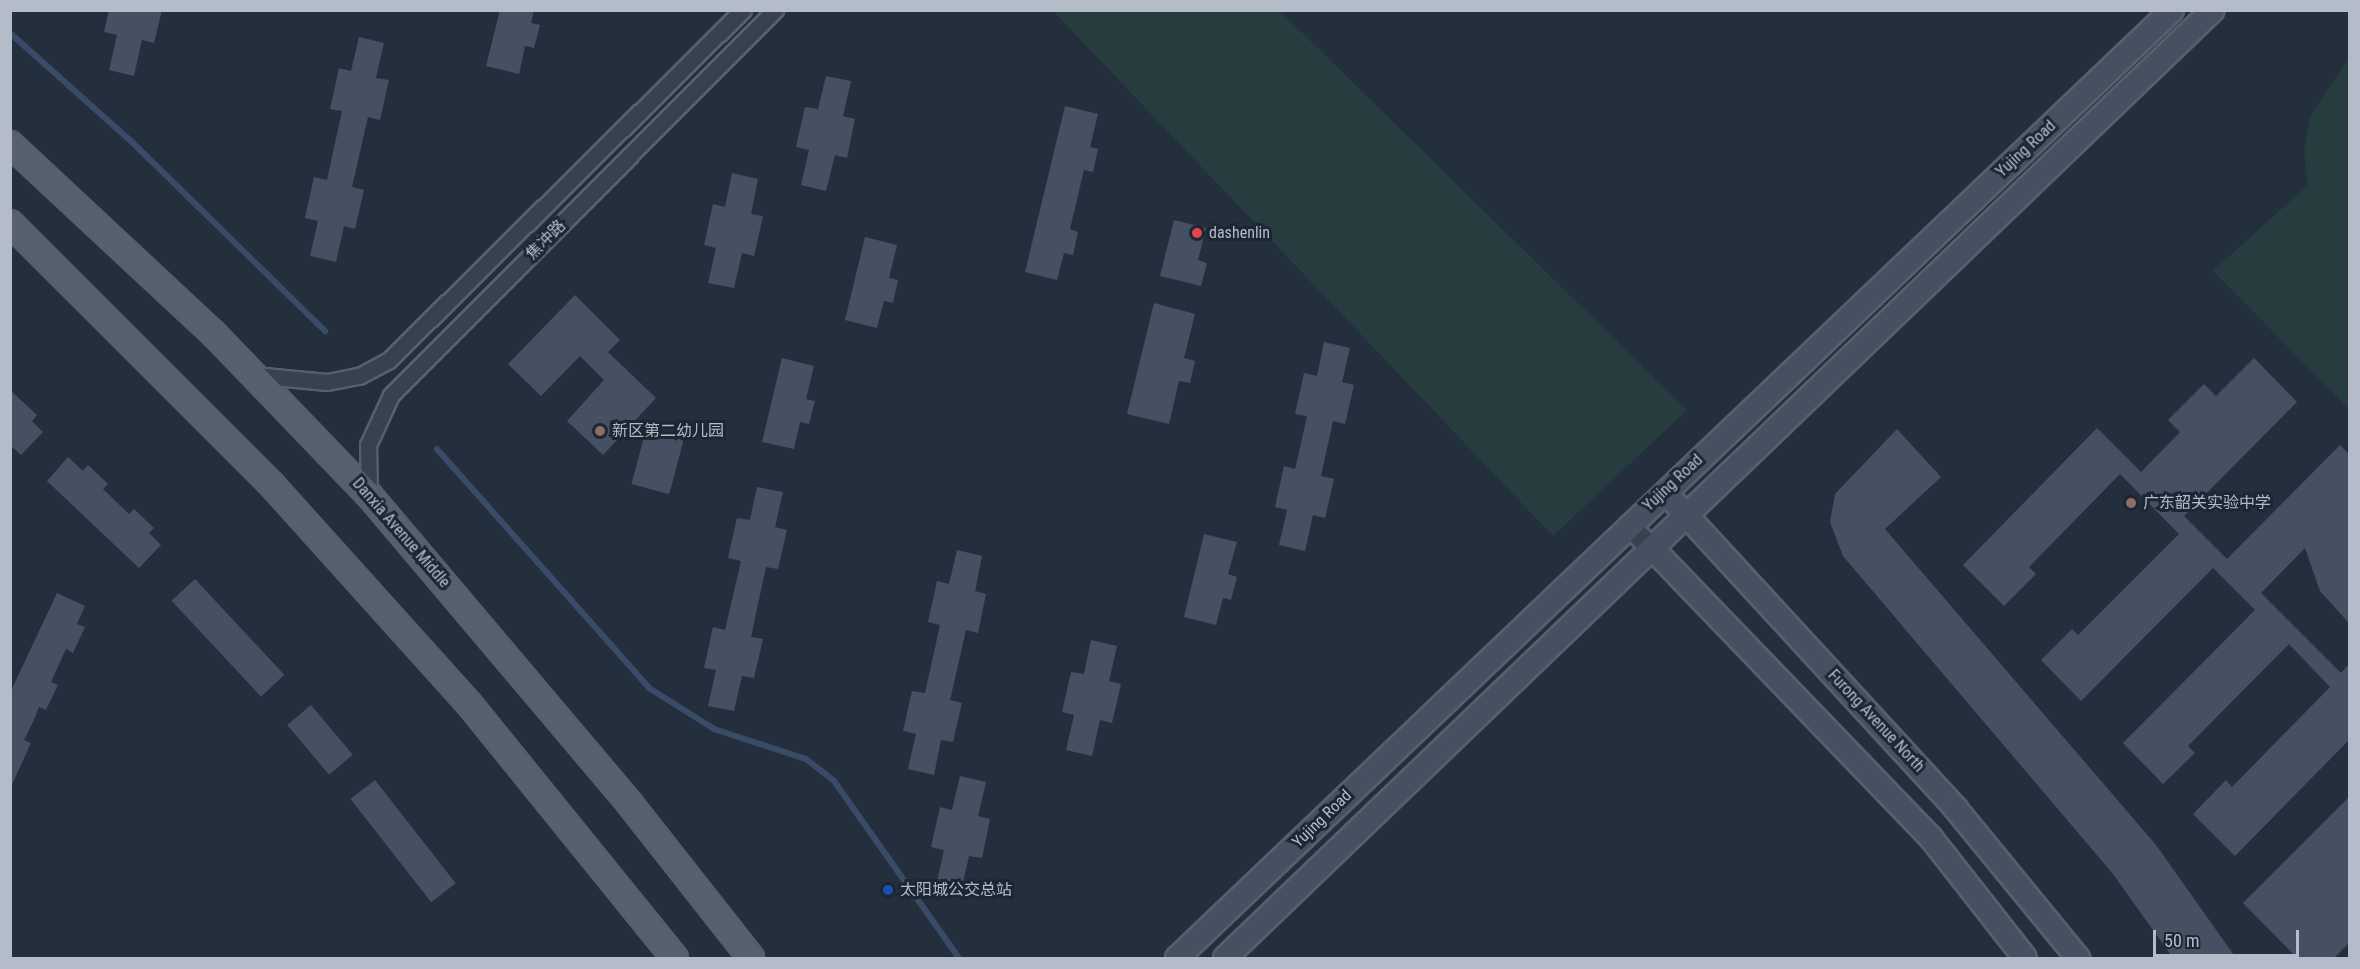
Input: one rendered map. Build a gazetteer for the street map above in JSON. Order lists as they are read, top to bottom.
{
  "streets": {
    "main road": ["Yujing Road", "Danxia Avenue Middle", "Furong Avenue North"],
    "street": ["焦冲路"]
  },
  "crossings": [
    ["Yujing Road", "Furong Avenue North"],
    ["焦冲路", "Danxia Avenue Middle"]
  ],
  "places": [
    "dashenlin",
    "新区第二幼儿园",
    "广东韶关实验中学",
    "太阳城公交总站"
  ],
  "scale_bar": "50 m"
}
